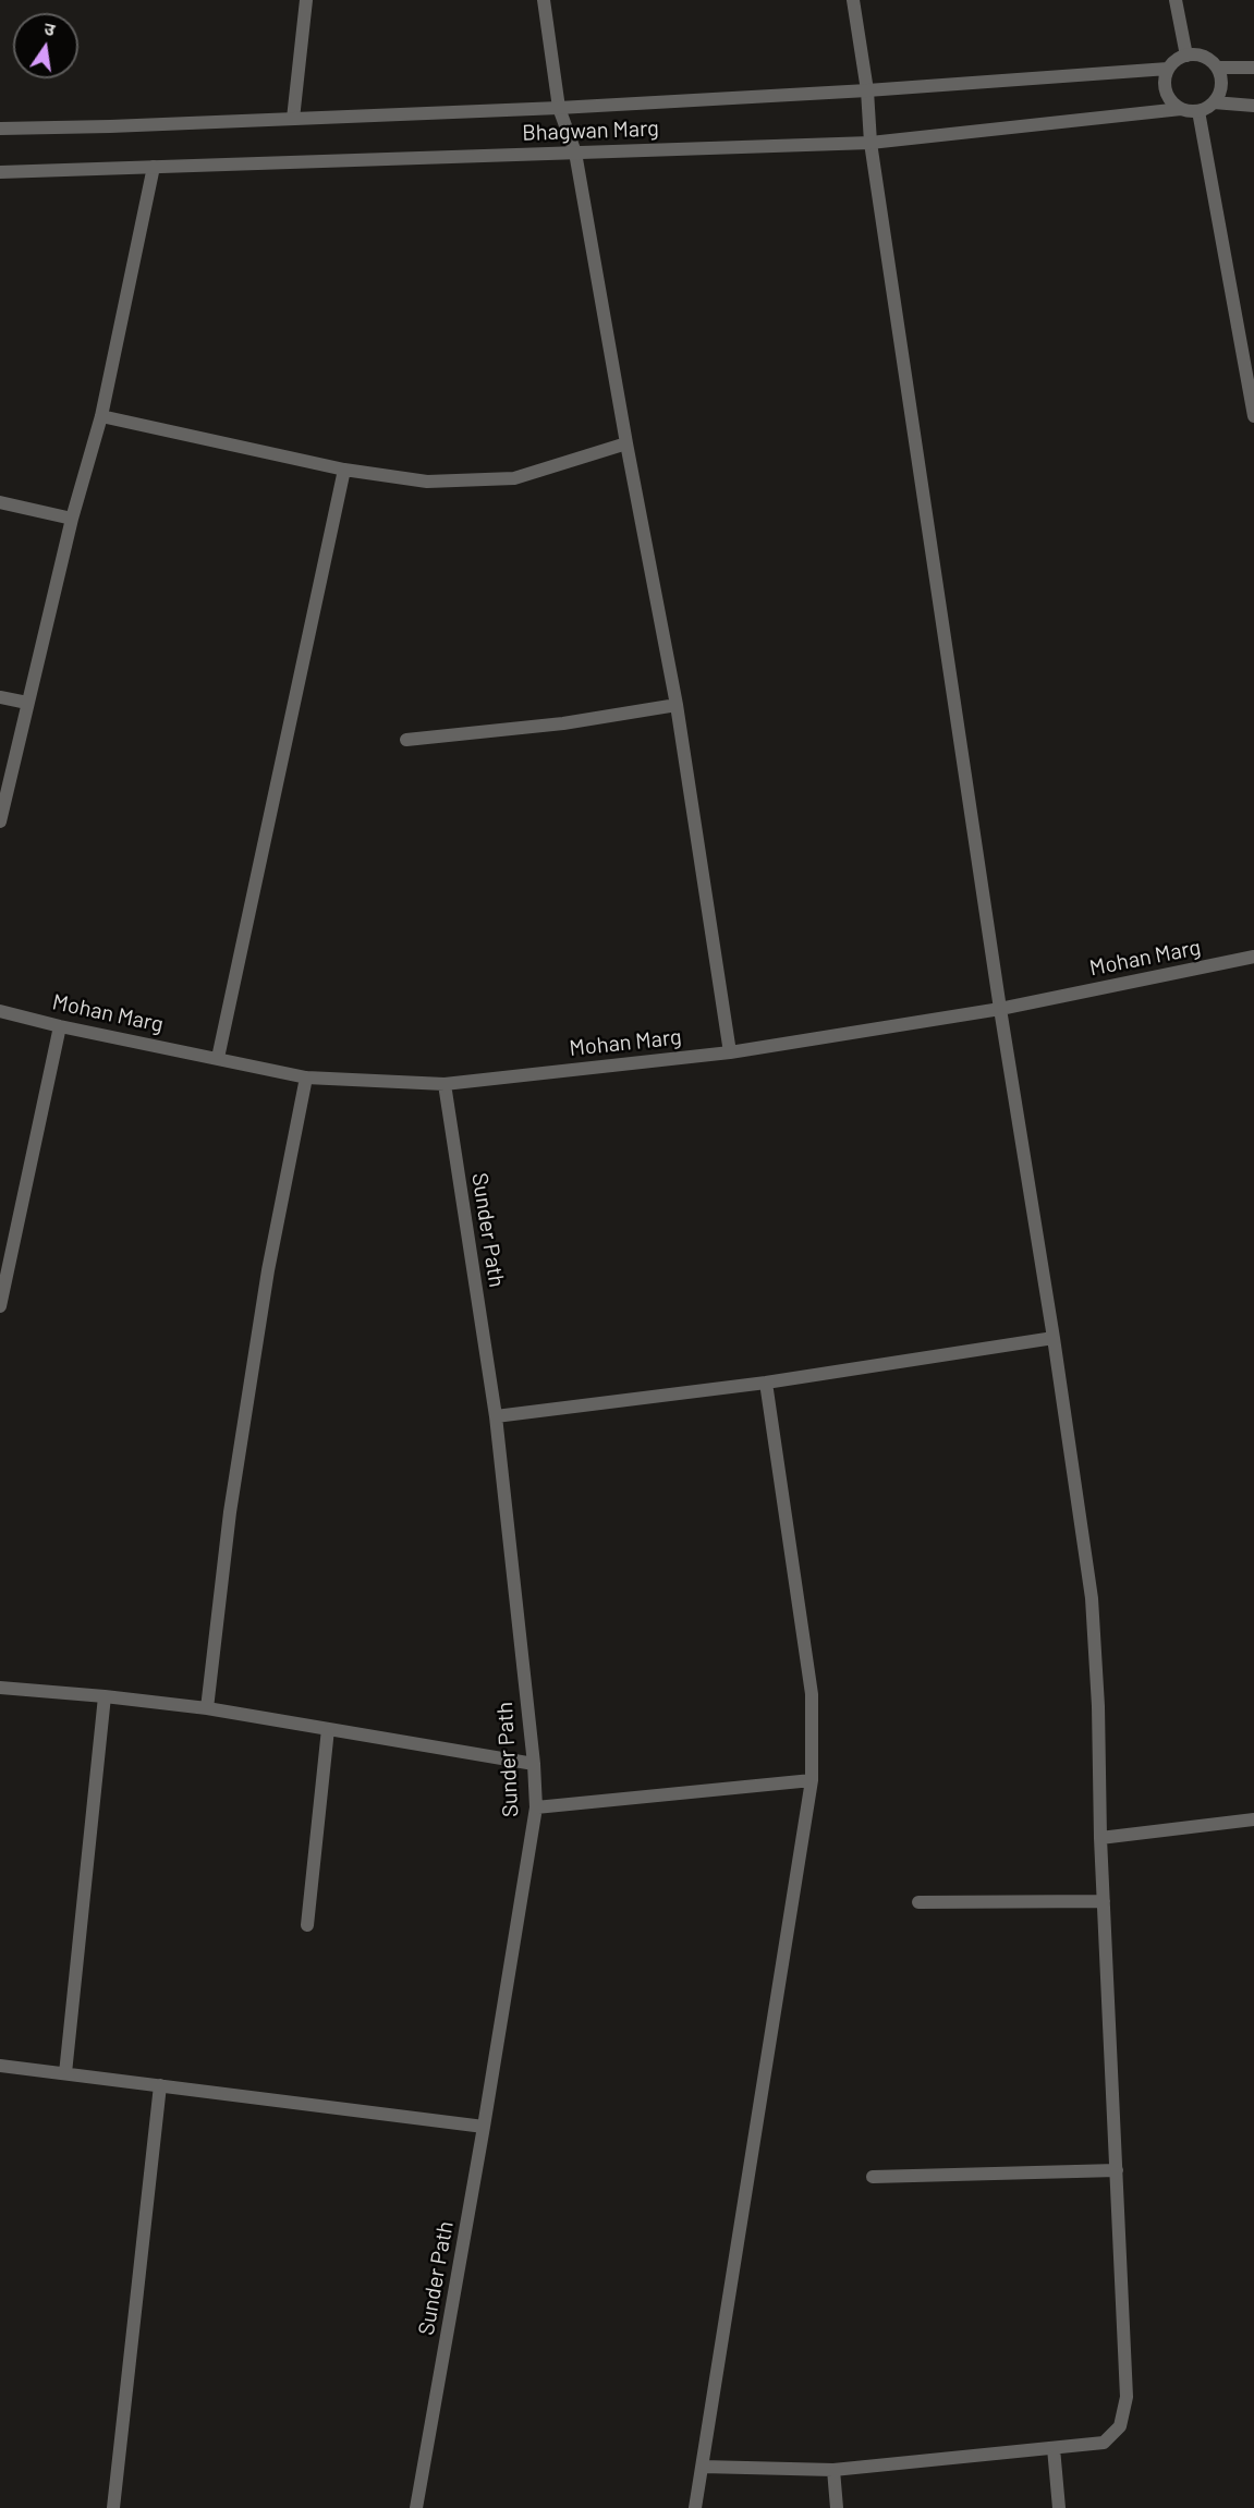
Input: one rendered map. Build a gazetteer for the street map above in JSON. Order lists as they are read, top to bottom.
{
  "streets": {
    "street": ["Bhagwan Marg", "Mohan Marg", "Sunder Path"]
  },
  "crossings": [
    ["Mohan Marg", "Sunder Path"]
  ],
  "north": "top"
}
